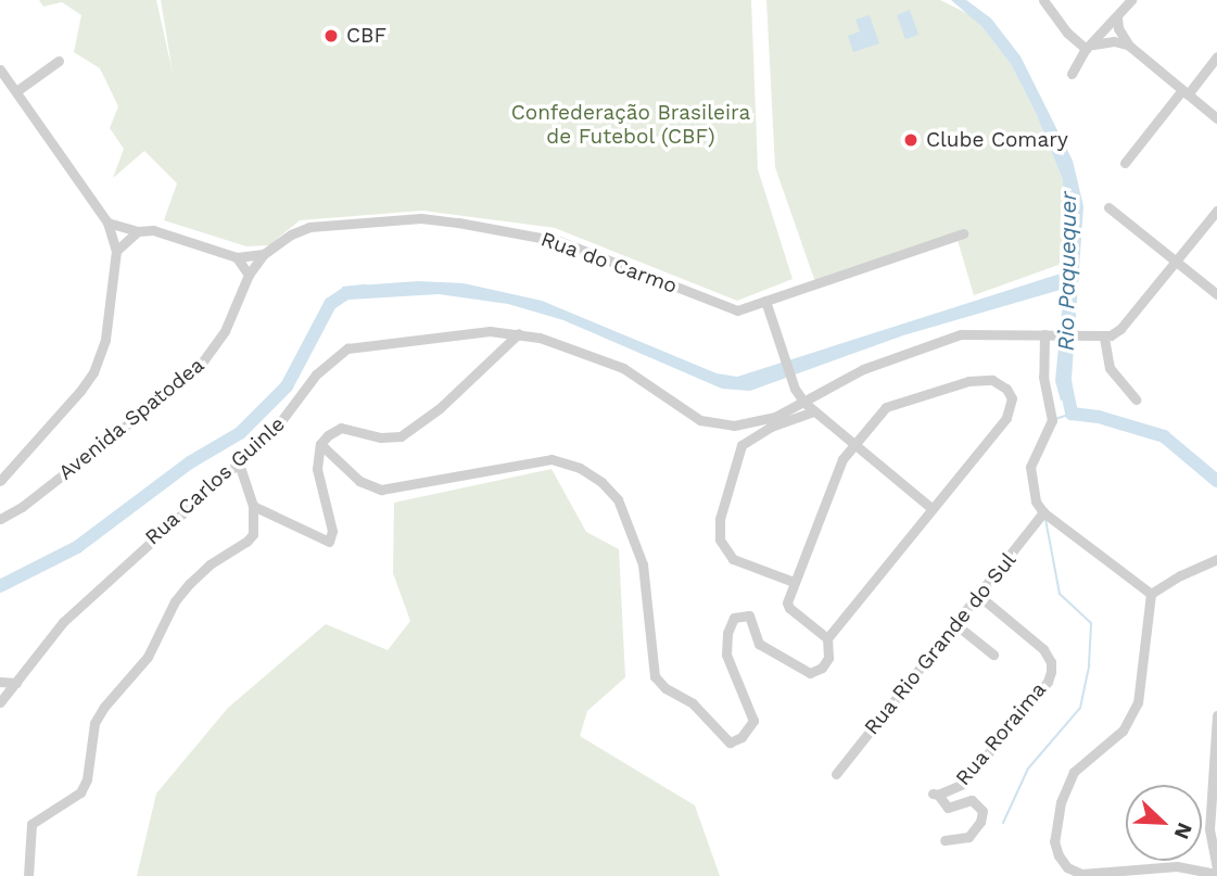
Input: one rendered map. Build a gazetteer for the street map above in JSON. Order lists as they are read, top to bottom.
{
  "streets": {
    "street": [
      "Rua do Carmo",
      "Avenida Spatodea",
      "Rua Carlos Guinle",
      "Rua Rio Grande do Sul",
      "Rua Roraima"
    ]
  },
  "crossings": [
    ["Rua do Carmo", "Avenida Spatodea"],
    ["Rua Rio Grande do Sul", "Rua Roraima"]
  ],
  "water": ["Rio Paquequer"],
  "parks": ["Confederação Brasileira de Futebol (CBF)"],
  "places": ["CBF", "Clube Comary"],
  "north": "bottom right"
}
